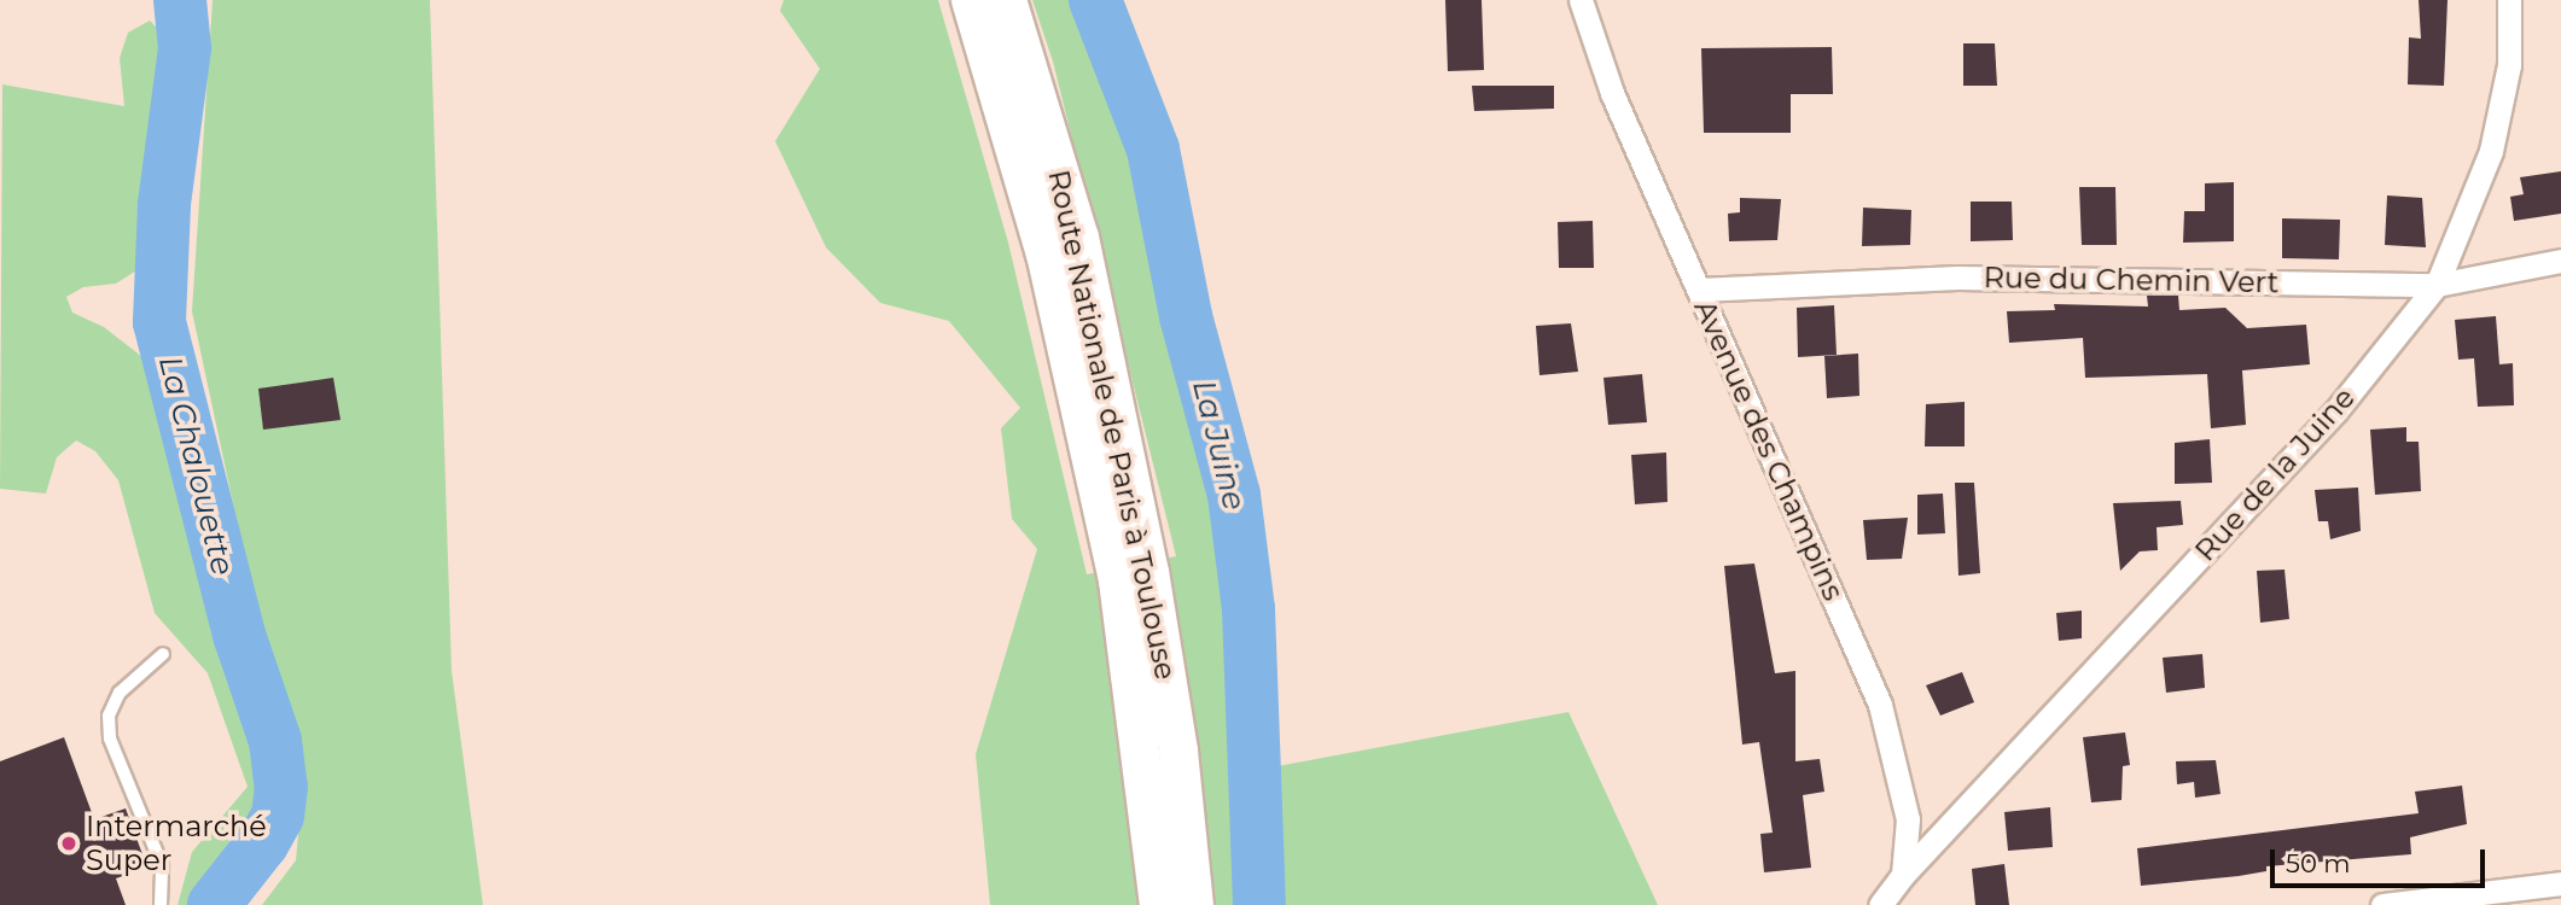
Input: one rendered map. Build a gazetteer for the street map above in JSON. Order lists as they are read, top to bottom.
{
  "streets": {
    "main road": ["Route Nationale de Paris à Toulouse"],
    "street": ["Rue du Chemin Vert", "Avenue des Champins", "Rue de la Juine"]
  },
  "crossings": [
    ["Rue du Chemin Vert", "Avenue des Champins"],
    ["Rue du Chemin Vert", "Rue de la Juine"],
    ["Avenue des Champins", "Rue de la Juine"]
  ],
  "water": ["La Juine", "La Chalouette"],
  "places": ["Intermarché Super"],
  "scale_bar": "50 m"
}
